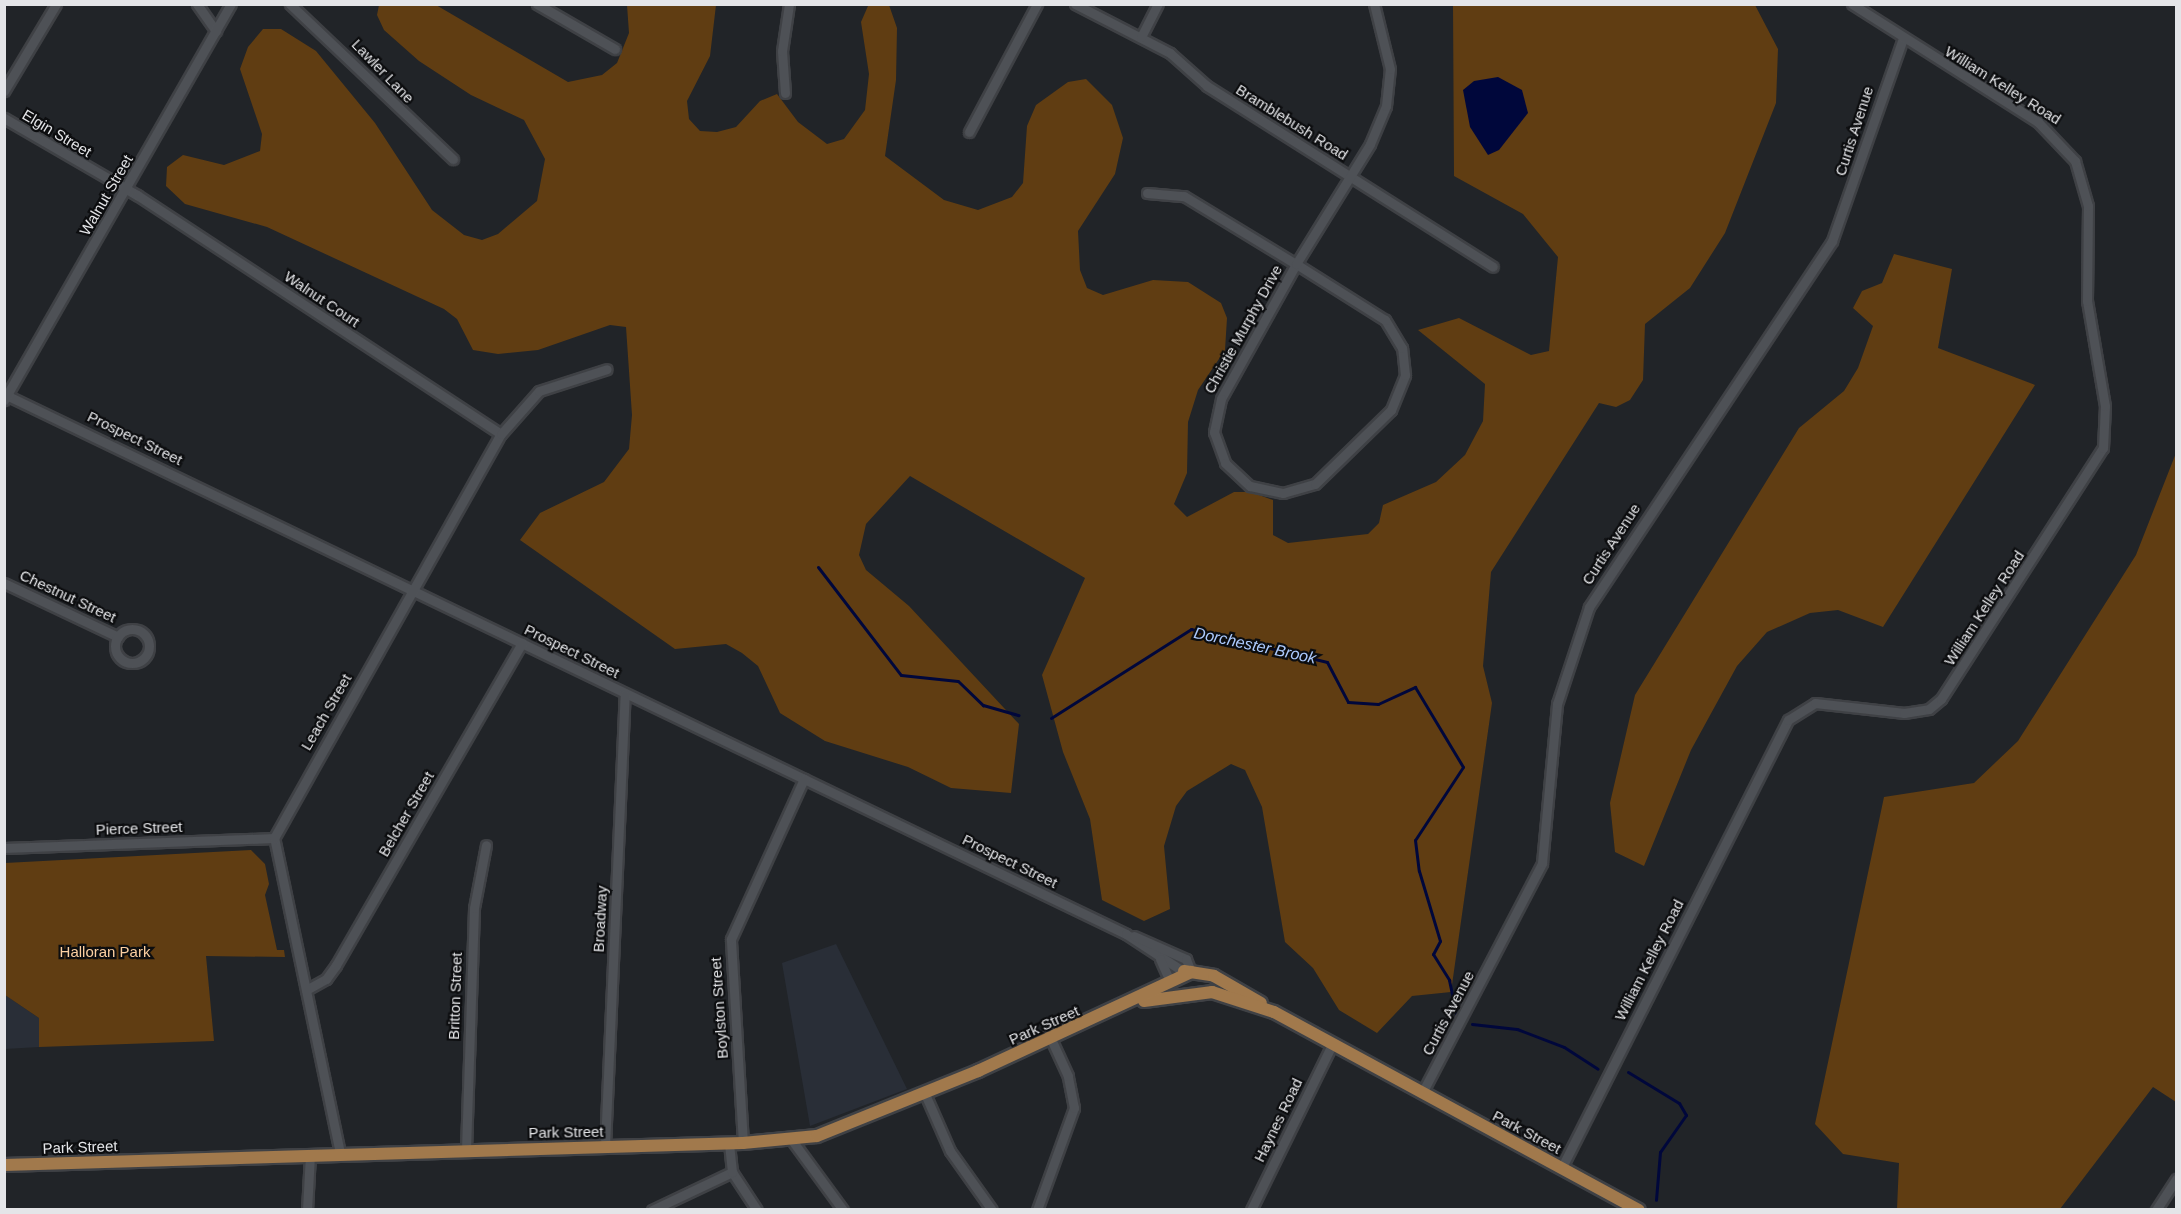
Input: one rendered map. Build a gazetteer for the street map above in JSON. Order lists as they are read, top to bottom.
{
  "streets": {
    "main road": ["Park Street"],
    "street": [
      "Lawler Lane",
      "William Kelley Road",
      "Bramblebush Road",
      "Curtis Avenue",
      "Elgin Street",
      "Walnut Street",
      "Walnut Court",
      "Christie Murphy Drive",
      "Prospect Street",
      "Chestnut Street",
      "Leach Street",
      "Belcher Street",
      "Pierce Street",
      "Broadway",
      "Britton Street",
      "Boylston Street",
      "Haynes Road"
    ]
  },
  "crossings": [
    ["William Kelley Road", "Curtis Avenue"],
    ["William Kelley Road", "Park Street"],
    ["Bramblebush Road", "Christie Murphy Drive"],
    ["Curtis Avenue", "Park Street"],
    ["Elgin Street", "Walnut Street"],
    ["Elgin Street", "Walnut Court"],
    ["Walnut Street", "Walnut Court"],
    ["Walnut Street", "Prospect Street"],
    ["Walnut Court", "Leach Street"],
    ["Prospect Street", "Leach Street"],
    ["Prospect Street", "Belcher Street"],
    ["Prospect Street", "Broadway"],
    ["Prospect Street", "Boylston Street"],
    ["Prospect Street", "Park Street"],
    ["Leach Street", "Pierce Street"],
    ["Broadway", "Park Street"],
    ["Britton Street", "Park Street"],
    ["Boylston Street", "Park Street"],
    ["Park Street", "Haynes Road"]
  ],
  "water": ["Dorchester Brook"],
  "parks": ["Halloran Park"]
}
